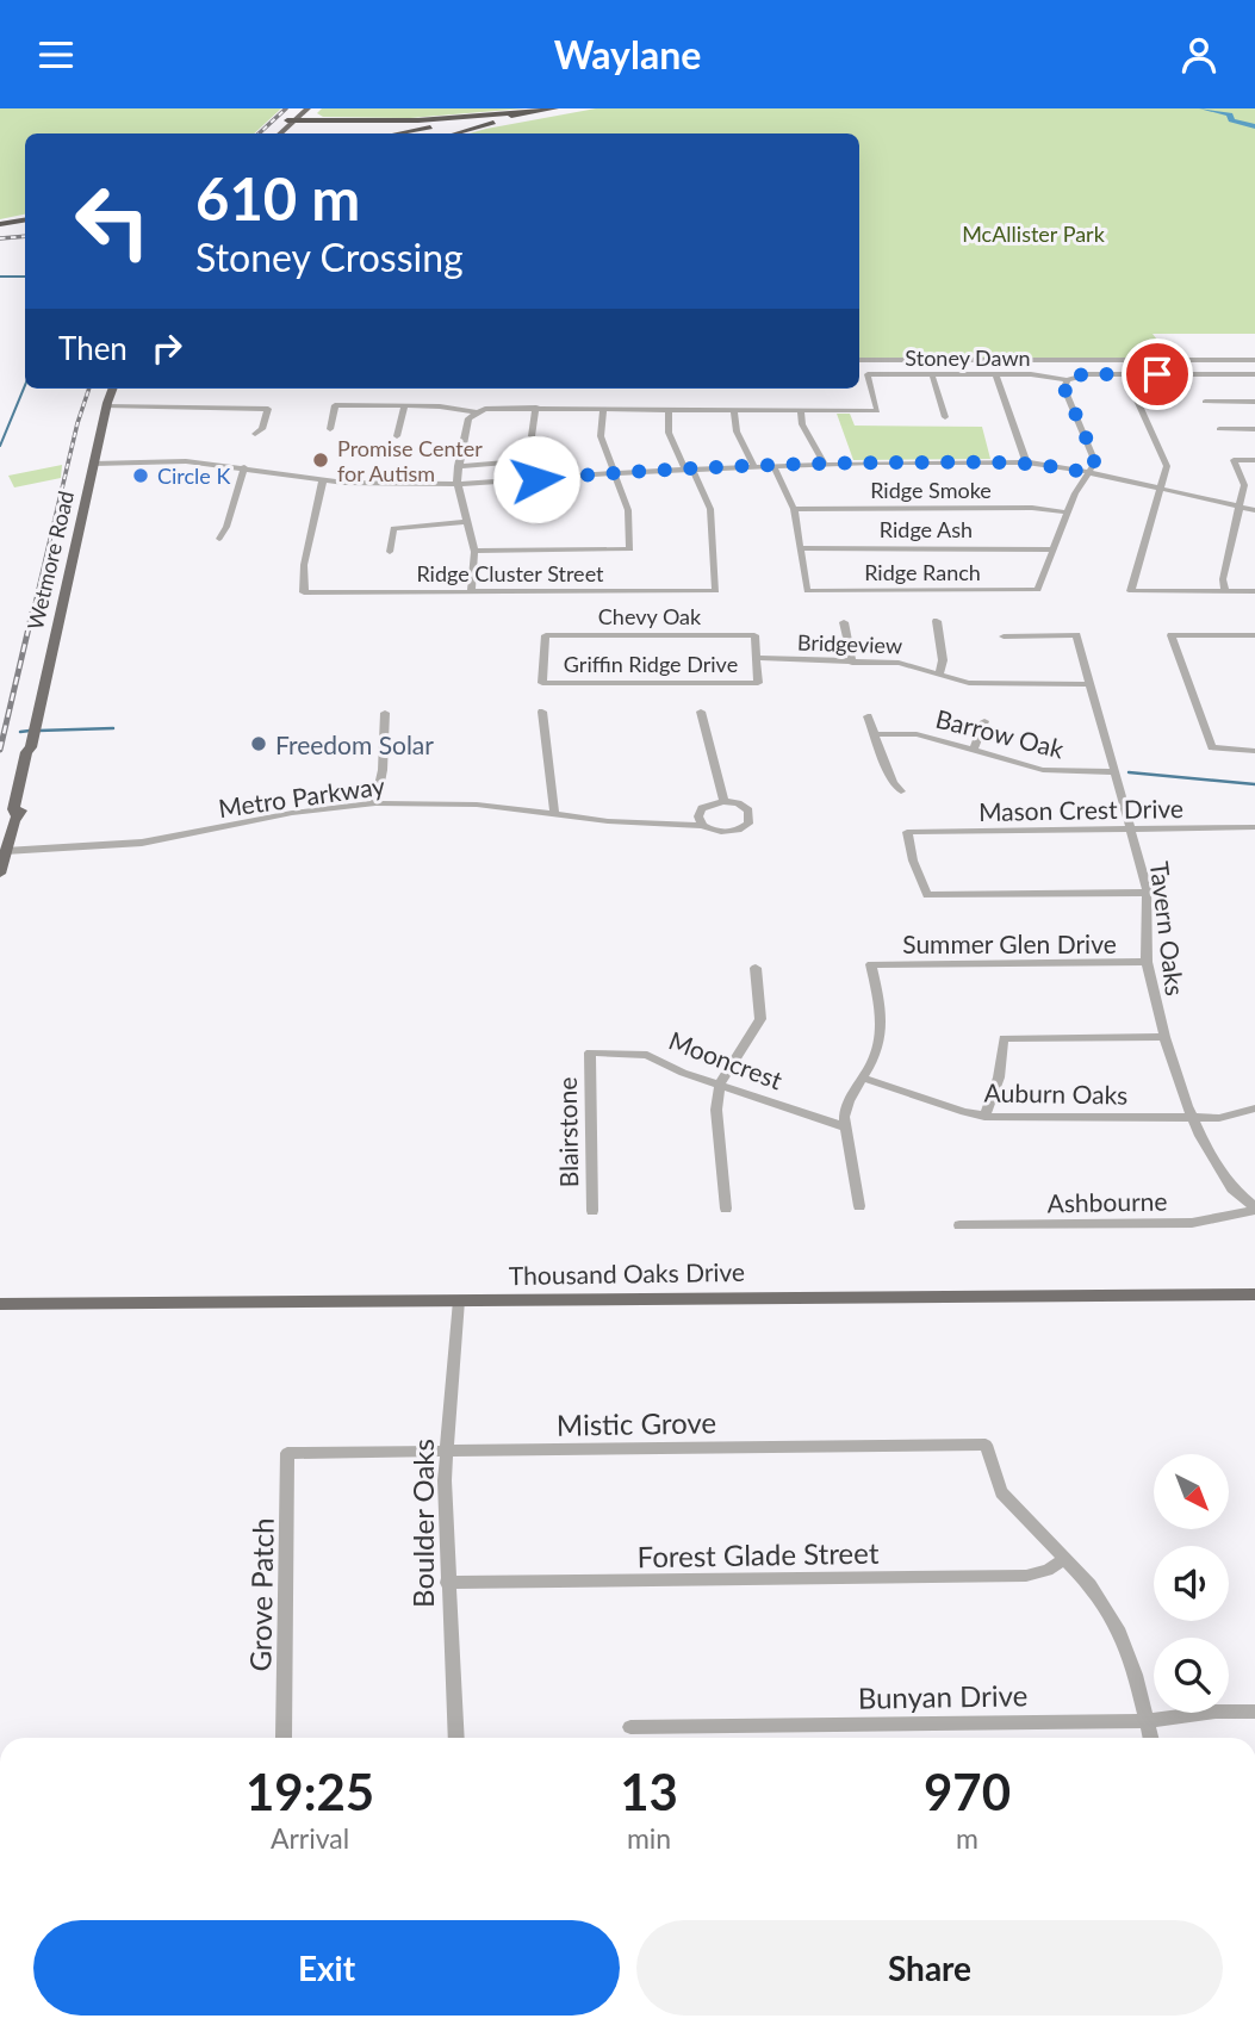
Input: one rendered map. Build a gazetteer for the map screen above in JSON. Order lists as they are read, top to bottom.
{
  "streets": {
    "main road": ["Wetmore Road", "Thousand Oaks Drive"],
    "street": [
      "Stoney Dawn",
      "Ridge Smoke",
      "Ridge Ash",
      "Ridge Ranch",
      "Ridge Cluster Street",
      "Chevy Oak",
      "Bridgeview",
      "Griffin Ridge Drive",
      "Barrow Oak",
      "Metro Parkway",
      "Mason Crest Drive",
      "Tavern Oaks",
      "Summer Glen Drive",
      "Mooncrest",
      "Auburn Oaks",
      "Blairstone",
      "Ashbourne",
      "Mistic Grove",
      "Boulder Oaks",
      "Forest Glade Street",
      "Grove Patch",
      "Bunyan Drive"
    ]
  },
  "crossings": [
    ["Ridge Ash", "Ridge Ranch"],
    ["Wetmore Road", "Metro Parkway"],
    ["Chevy Oak", "Bridgeview"],
    ["Chevy Oak", "Griffin Ridge Drive"],
    ["Bridgeview", "Griffin Ridge Drive"],
    ["Bridgeview", "Tavern Oaks"],
    ["Barrow Oak", "Tavern Oaks"],
    ["Mason Crest Drive", "Tavern Oaks"],
    ["Tavern Oaks", "Summer Glen Drive"],
    ["Tavern Oaks", "Auburn Oaks"],
    ["Tavern Oaks", "Ashbourne"],
    ["Summer Glen Drive", "Auburn Oaks"],
    ["Mooncrest", "Blairstone"],
    ["Thousand Oaks Drive", "Boulder Oaks"],
    ["Mistic Grove", "Boulder Oaks"],
    ["Mistic Grove", "Forest Glade Street"],
    ["Mistic Grove", "Grove Patch"],
    ["Boulder Oaks", "Forest Glade Street"]
  ],
  "parks": ["McAllister Park"],
  "places": ["Promise Center for Autism", "Circle K", "Freedom Solar"],
  "north": "bottom right",
  "page": {
    "header": "Waylane",
    "turn": ["610 m", "Stoney Crossing"],
    "then": "Then",
    "eta": [
      "19:25",
      "Arrival",
      "13",
      "min",
      "970",
      "m"
    ],
    "buttons": ["Exit", "Share"]
  }
}
